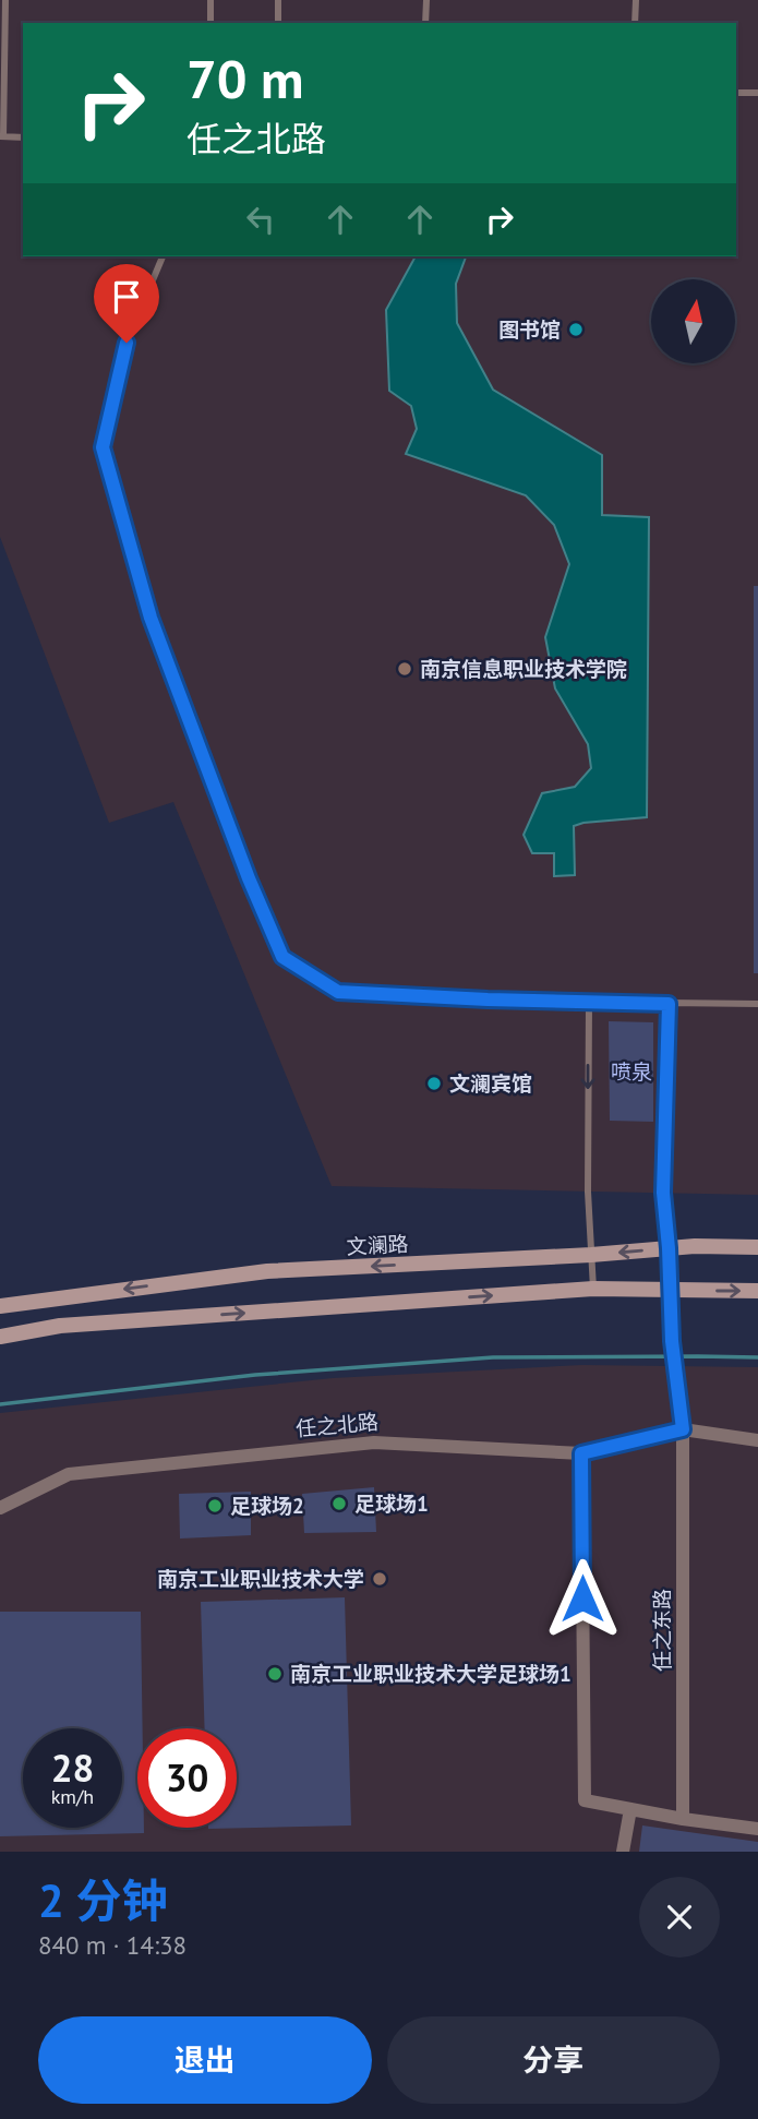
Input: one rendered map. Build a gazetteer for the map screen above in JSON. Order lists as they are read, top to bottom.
{
  "streets": {
    "main road": ["文澜路"],
    "street": ["任之北路", "任之东路"]
  },
  "crossings": [
    ["任之北路", "任之东路"]
  ],
  "parks": ["喷泉"],
  "places": [
    "图书馆",
    "南京信息职业技术学院",
    "文澜宾馆",
    "足球场1",
    "足球场2",
    "南京工业职业技术大学",
    "南京工业职业技术大学足球场1"
  ],
  "north": "top",
  "page": {
    "turn": ["70 m", "任之北路"],
    "speed": "28 km/h",
    "limit": "30",
    "heading": ["2 分钟", "840 m · 14:38"],
    "buttons": ["退出", "分享"]
  }
}
